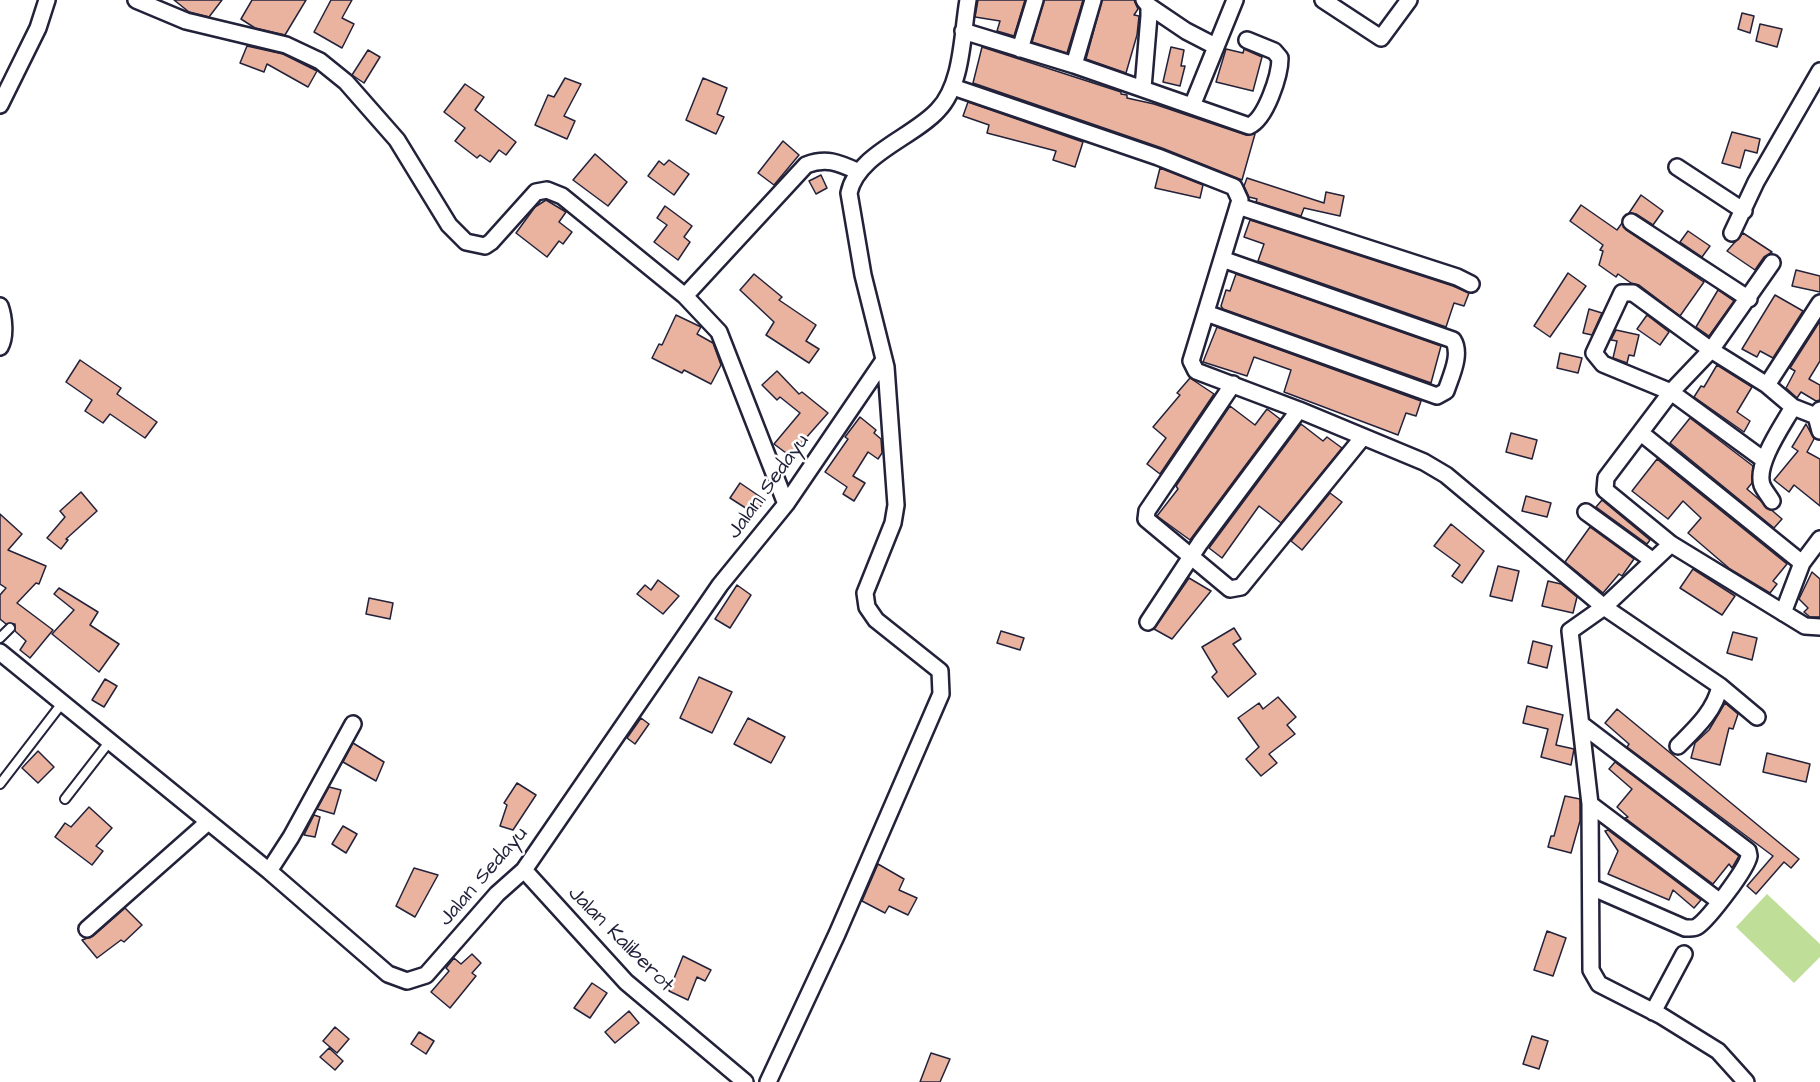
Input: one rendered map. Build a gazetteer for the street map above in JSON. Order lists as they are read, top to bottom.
{
  "streets": {
    "street": ["Jalan Sedayu", "Jalan Kaliberot"]
  },
  "crossings": [
    ["Jalan Sedayu", "Jalan Kaliberot"]
  ]
}
